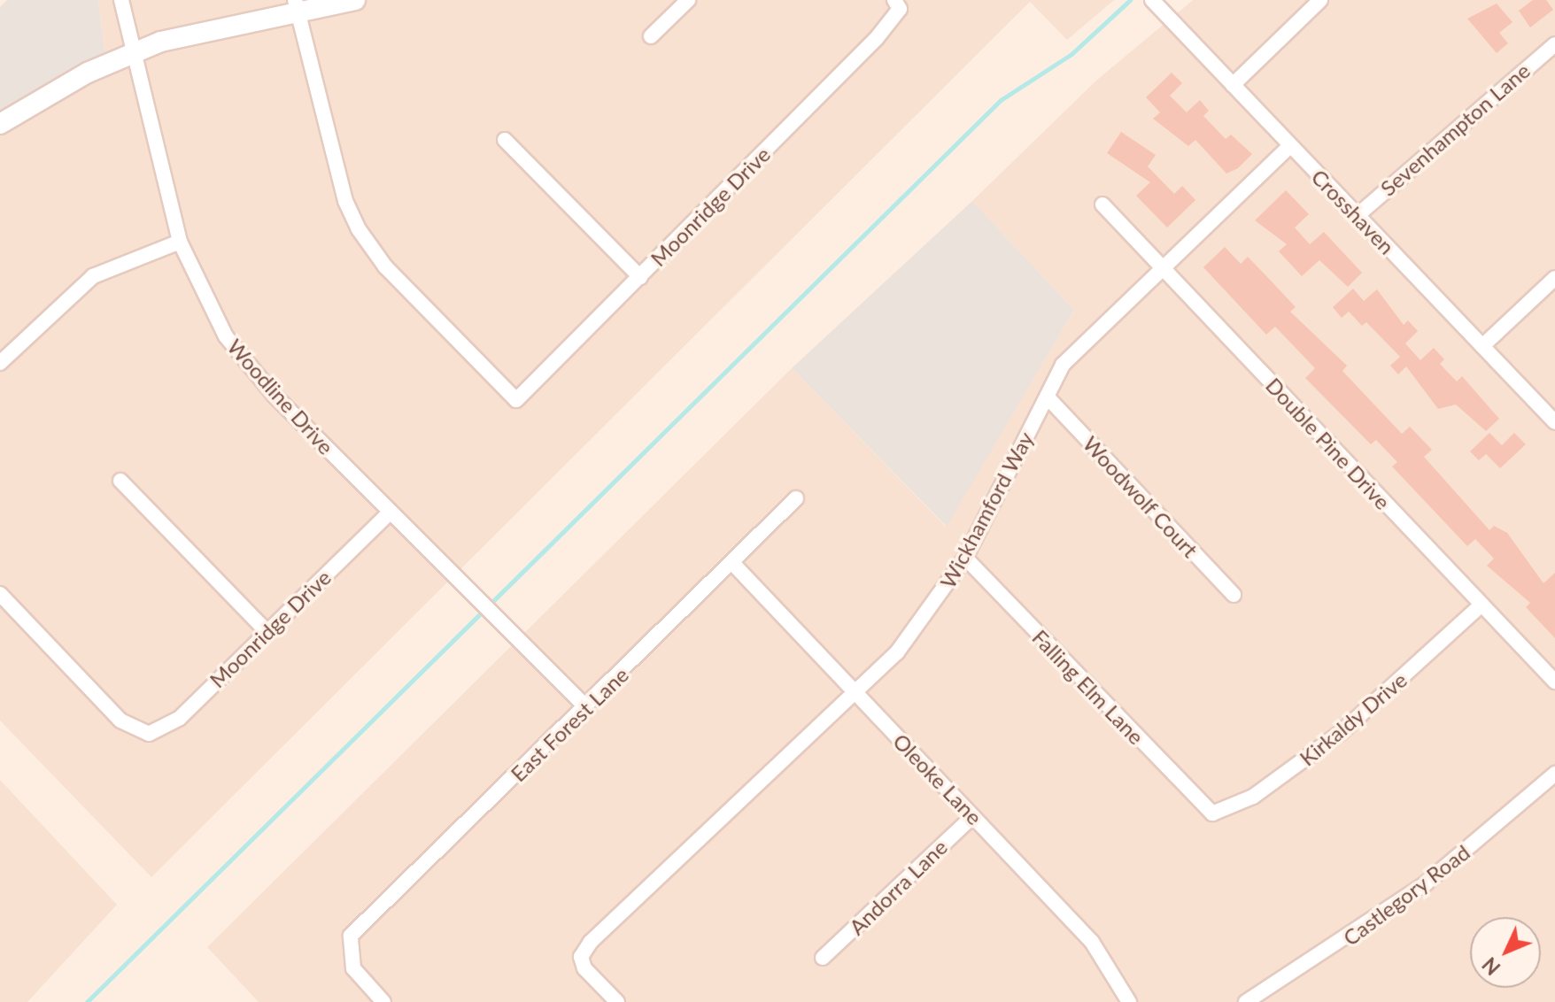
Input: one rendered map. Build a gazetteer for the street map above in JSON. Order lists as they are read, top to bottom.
{
  "streets": {
    "street": [
      "Sevenhampton Lane",
      "Moonridge Drive",
      "Crosshaven",
      "Woodline Drive",
      "Double Pine Drive",
      "Woodwolf Court",
      "Wickhamford Way",
      "Falling Elm Lane",
      "Kirkaldy Drive",
      "East Forest Lane",
      "Oleoke Lane",
      "Andorra Lane",
      "Castlegory Road"
    ]
  },
  "crossings": [
    ["Sevenhampton Lane", "Crosshaven"],
    ["Moonridge Drive", "Woodline Drive"],
    ["Crosshaven", "Wickhamford Way"],
    ["Woodline Drive", "East Forest Lane"],
    ["Double Pine Drive", "Wickhamford Way"],
    ["Double Pine Drive", "Kirkaldy Drive"],
    ["Woodwolf Court", "Wickhamford Way"],
    ["Wickhamford Way", "Falling Elm Lane"],
    ["Wickhamford Way", "Oleoke Lane"],
    ["Falling Elm Lane", "Kirkaldy Drive"],
    ["East Forest Lane", "Oleoke Lane"],
    ["Oleoke Lane", "Andorra Lane"]
  ],
  "north": "bottom left"
}
